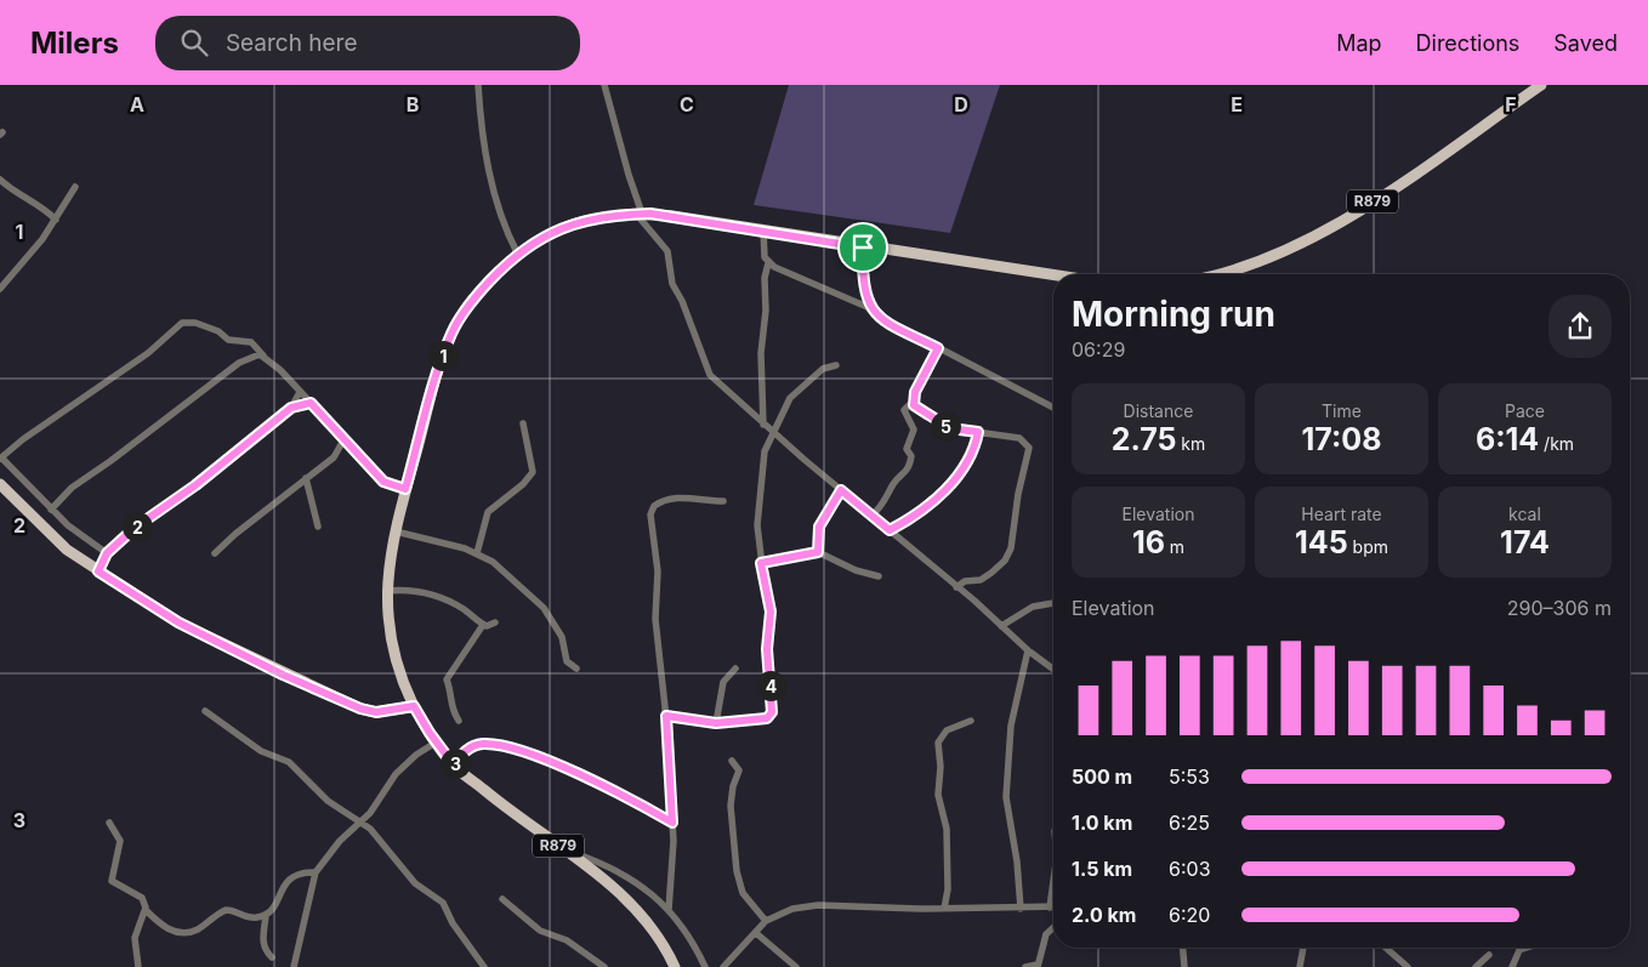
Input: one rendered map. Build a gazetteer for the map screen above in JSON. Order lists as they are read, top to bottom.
{
  "streets": {
    "main road": ["R879"]
  },
  "page": {
    "header": "Milers",
    "search": "Search here",
    "nav": ["Map", "Directions", "Saved"],
    "heading": ["Morning run", "06:29"],
    "pins": [
      "1",
      "5",
      "2",
      "4",
      "3"
    ],
    "stats": [
      ["Distance", "2.75 km"],
      ["Time", "17:08"],
      ["Pace", "6:14 /km"],
      ["Elevation", "16 m"],
      ["Heart rate", "145 bpm"],
      ["kcal", "174"]
    ],
    "chart": ["Elevation", "290–306 m"],
    "list": [
      {
        "name": "500 m",
        "note": "5:53"
      },
      {
        "name": "1.0 km",
        "note": "6:25"
      },
      {
        "name": "1.5 km",
        "note": "6:03"
      },
      {
        "name": "2.0 km",
        "note": "6:20"
      }
    ]
  },
  "grid": {
    "columns": [
      "A",
      "B",
      "C",
      "D",
      "E",
      "F"
    ],
    "rows": ["1", "2", "3"]
  }
}
